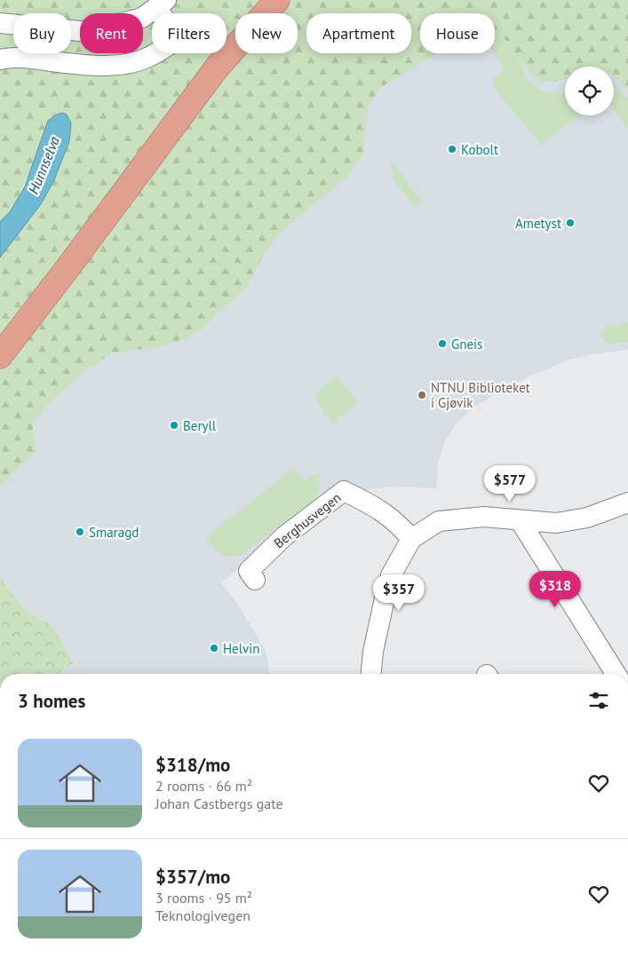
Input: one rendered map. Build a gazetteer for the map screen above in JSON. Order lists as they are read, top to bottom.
{
  "streets": {
    "street": ["Berghusvegen"]
  },
  "water": ["Hunnselva"],
  "places": [
    "Kobolt",
    "Ametyst",
    "Gneis",
    "NTNU Biblioteket i Gjøvik",
    "Beryll",
    "Smaragd",
    "Helvin"
  ],
  "page": {
    "chip": [
      "Buy",
      "Rent",
      "Filters",
      "New",
      "Apartment",
      "House"
    ],
    "price": ["$577", "$318", "$357"],
    "heading": "3 homes",
    "list": [
      {
        "name": "$318/mo",
        "note": "2 rooms · 66 m² · Johan Castbergs gate"
      },
      {
        "name": "$357/mo",
        "note": "3 rooms · 95 m² · Teknologivegen"
      }
    ]
  }
}
